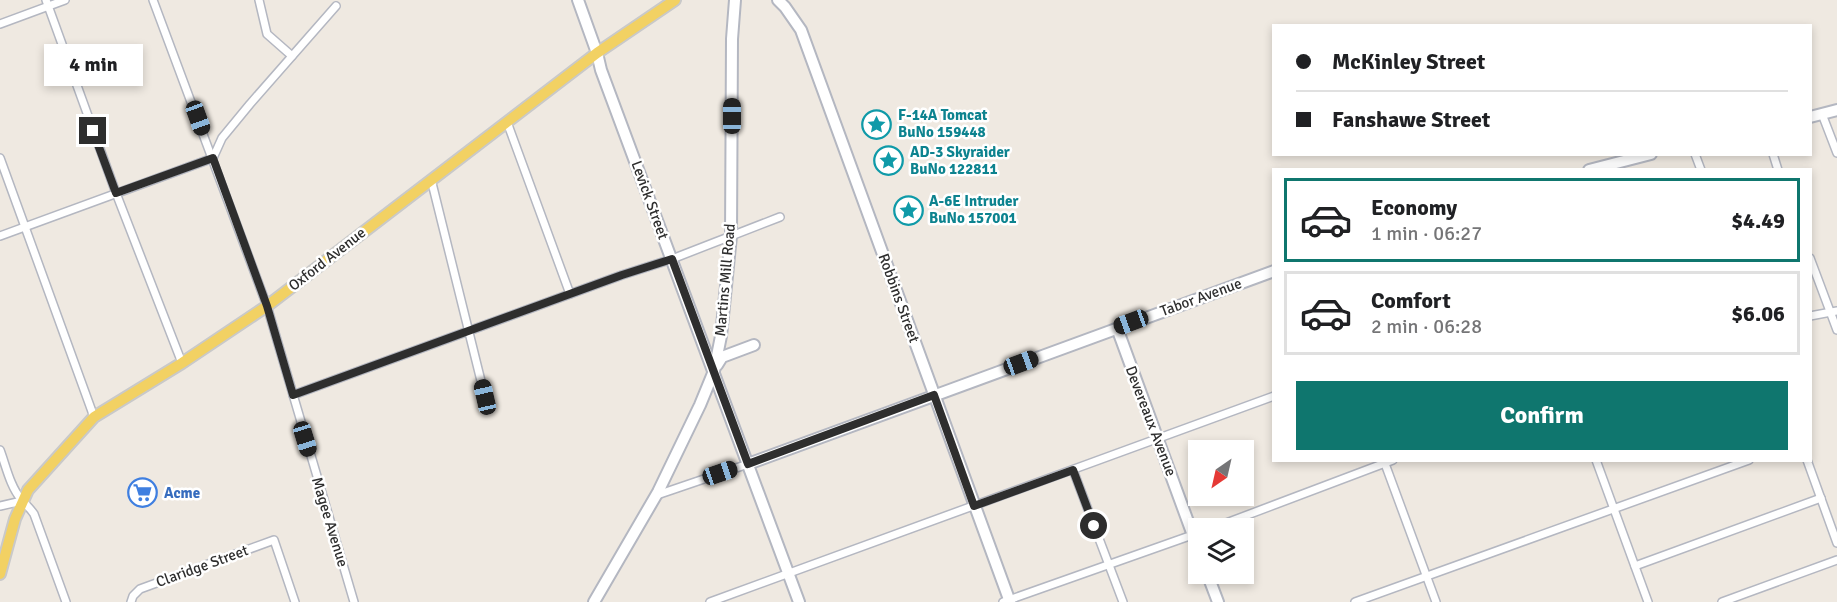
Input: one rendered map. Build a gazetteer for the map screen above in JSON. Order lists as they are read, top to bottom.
{
  "streets": {
    "main road": ["Oxford Avenue"],
    "street": [
      "Levick Street",
      "Martins Mill Road",
      "Tabor Avenue",
      "Robbins Street",
      "Devereaux Avenue",
      "Magee Avenue",
      "Claridge Street"
    ]
  },
  "crossings": [
    ["Levick Street", "Oxford Avenue"],
    ["Levick Street", "Martins Mill Road"],
    ["Levick Street", "Tabor Avenue"],
    ["Oxford Avenue", "Magee Avenue"],
    ["Martins Mill Road", "Tabor Avenue"],
    ["Tabor Avenue", "Robbins Street"],
    ["Tabor Avenue", "Devereaux Avenue"]
  ],
  "places": {
    "place": ["F-14A Tomcat BuNo 159448", "AD-3 Skyraider BuNo 122811", "A-6E Intruder BuNo 157001"],
    "supermarket": ["Acme"]
  },
  "north": "bottom left",
  "page": {
    "banner": ["McKinley Street", "Fanshawe Street"],
    "bubble": "4 min",
    "list": [
      {
        "name": "Economy",
        "note": "1 min · 06:27",
        "value": "$4.49"
      },
      {
        "name": "Comfort",
        "note": "2 min · 06:28",
        "value": "$6.06"
      }
    ],
    "buttons": "Confirm"
  }
}
